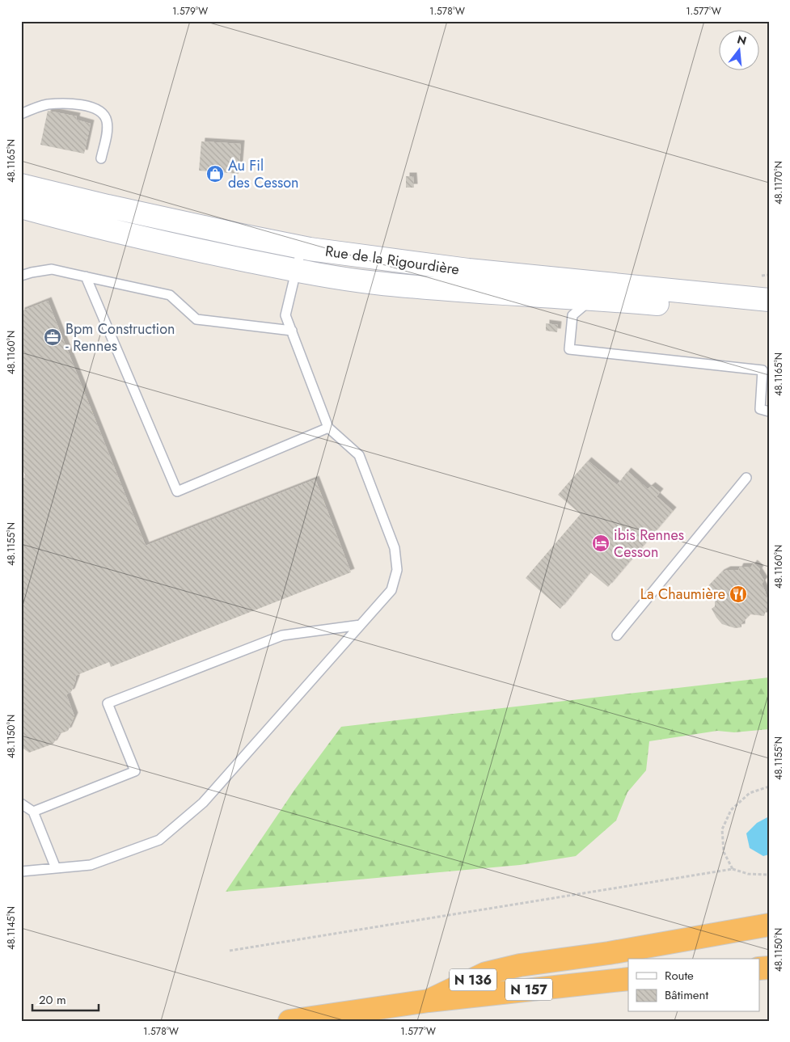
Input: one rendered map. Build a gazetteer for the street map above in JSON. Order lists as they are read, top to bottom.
{
  "streets": {
    "highway": ["N 136", "N 157"],
    "street": ["Rue de la Rigourdière"]
  },
  "crossings": [
    ["N 136", "N 157"]
  ],
  "places": {
    "shop": ["Au Fil des Cesson"],
    "office": ["Bpm Construction - Rennes"],
    "hotel": ["ibis Rennes Cesson"],
    "restaurant": ["La Chaumière"]
  },
  "legend": ["Route", "Bâtiment"],
  "scale_bar": "20 m",
  "north": "top",
  "coordinates": [
    "1.579°W",
    "1.578°W",
    "1.577°W",
    "48.1165°N",
    "48.1170°N",
    "48.1160°N",
    "48.1155°N",
    "48.1150°N",
    "48.1145°N"
  ]
}
